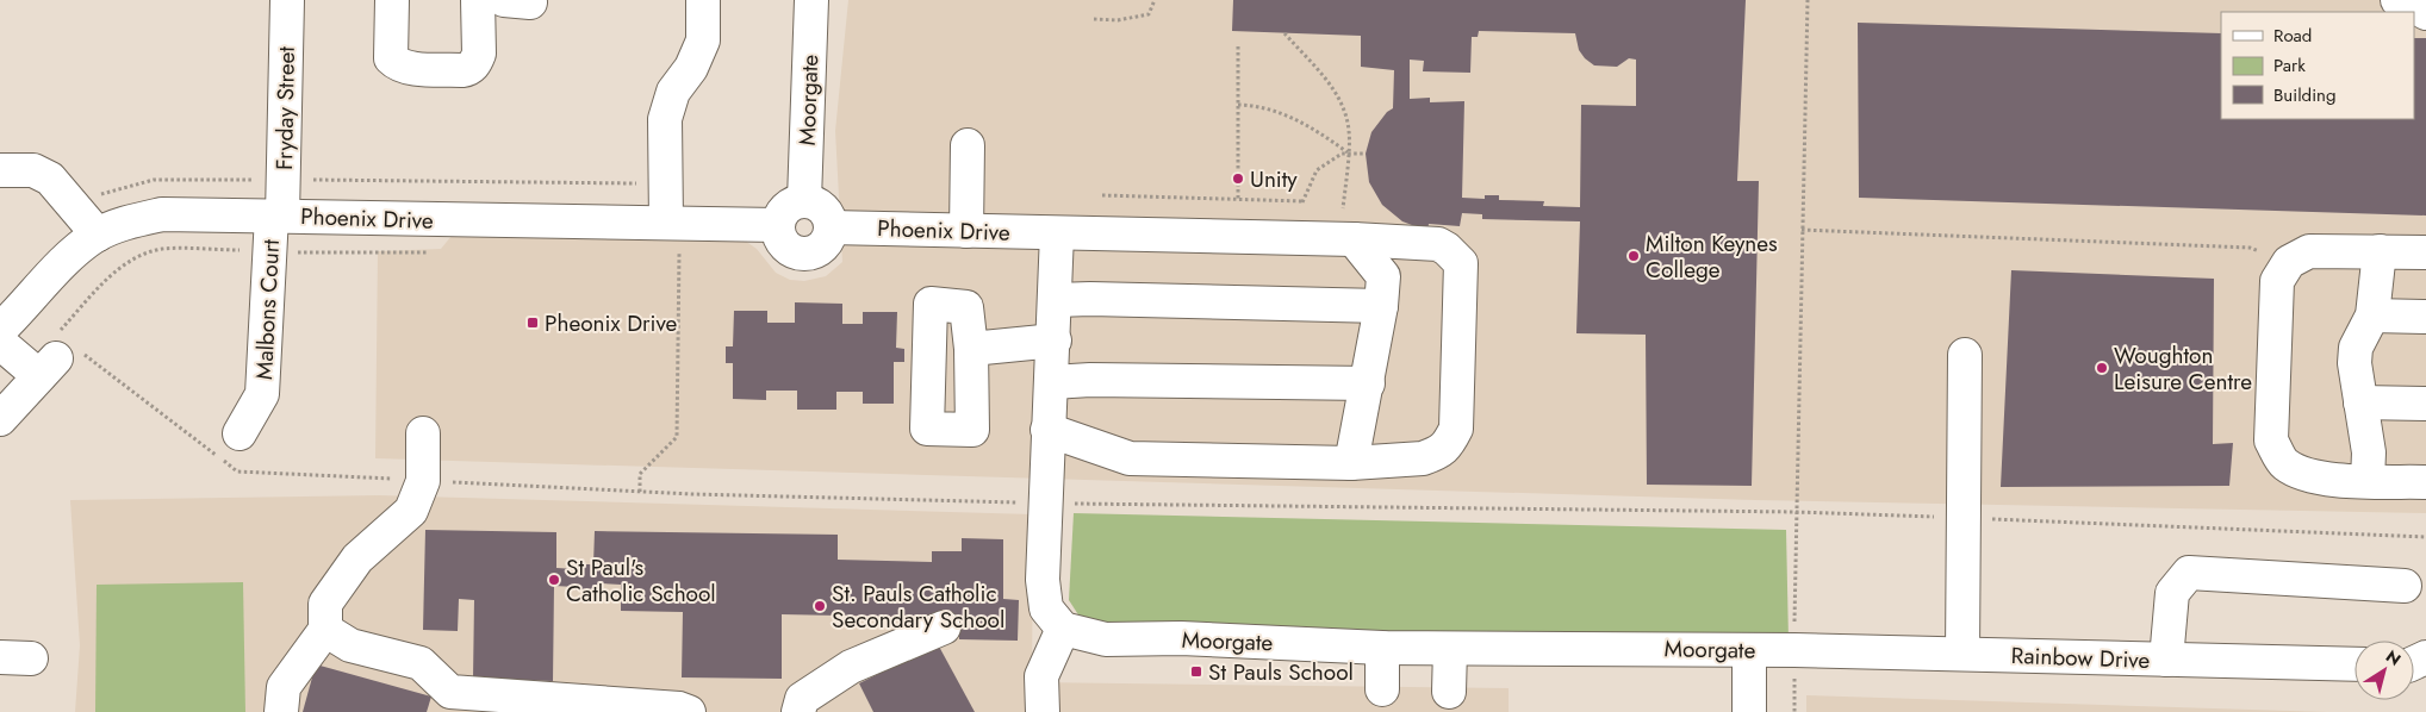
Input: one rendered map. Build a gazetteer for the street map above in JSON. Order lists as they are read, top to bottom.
{
  "streets": {
    "street": [
      "Moorgate",
      "Fryday Street",
      "Phoenix Drive",
      "Malbons Court",
      "Rainbow Drive"
    ]
  },
  "crossings": [
    ["Moorgate", "Phoenix Drive"],
    ["Moorgate", "Rainbow Drive"],
    ["Fryday Street", "Phoenix Drive"],
    ["Fryday Street", "Malbons Court"],
    ["Phoenix Drive", "Malbons Court"]
  ],
  "places": {
    "other": [
      "Unity",
      "Milton Keynes College",
      "Woughton Leisure Centre",
      "St Paul's Catholic School",
      "St. Pauls Catholic Secondary School"
    ],
    "transit": ["Pheonix Drive", "St Pauls School"]
  },
  "legend": ["Road", "Park", "Building"],
  "north": "top right"
}
